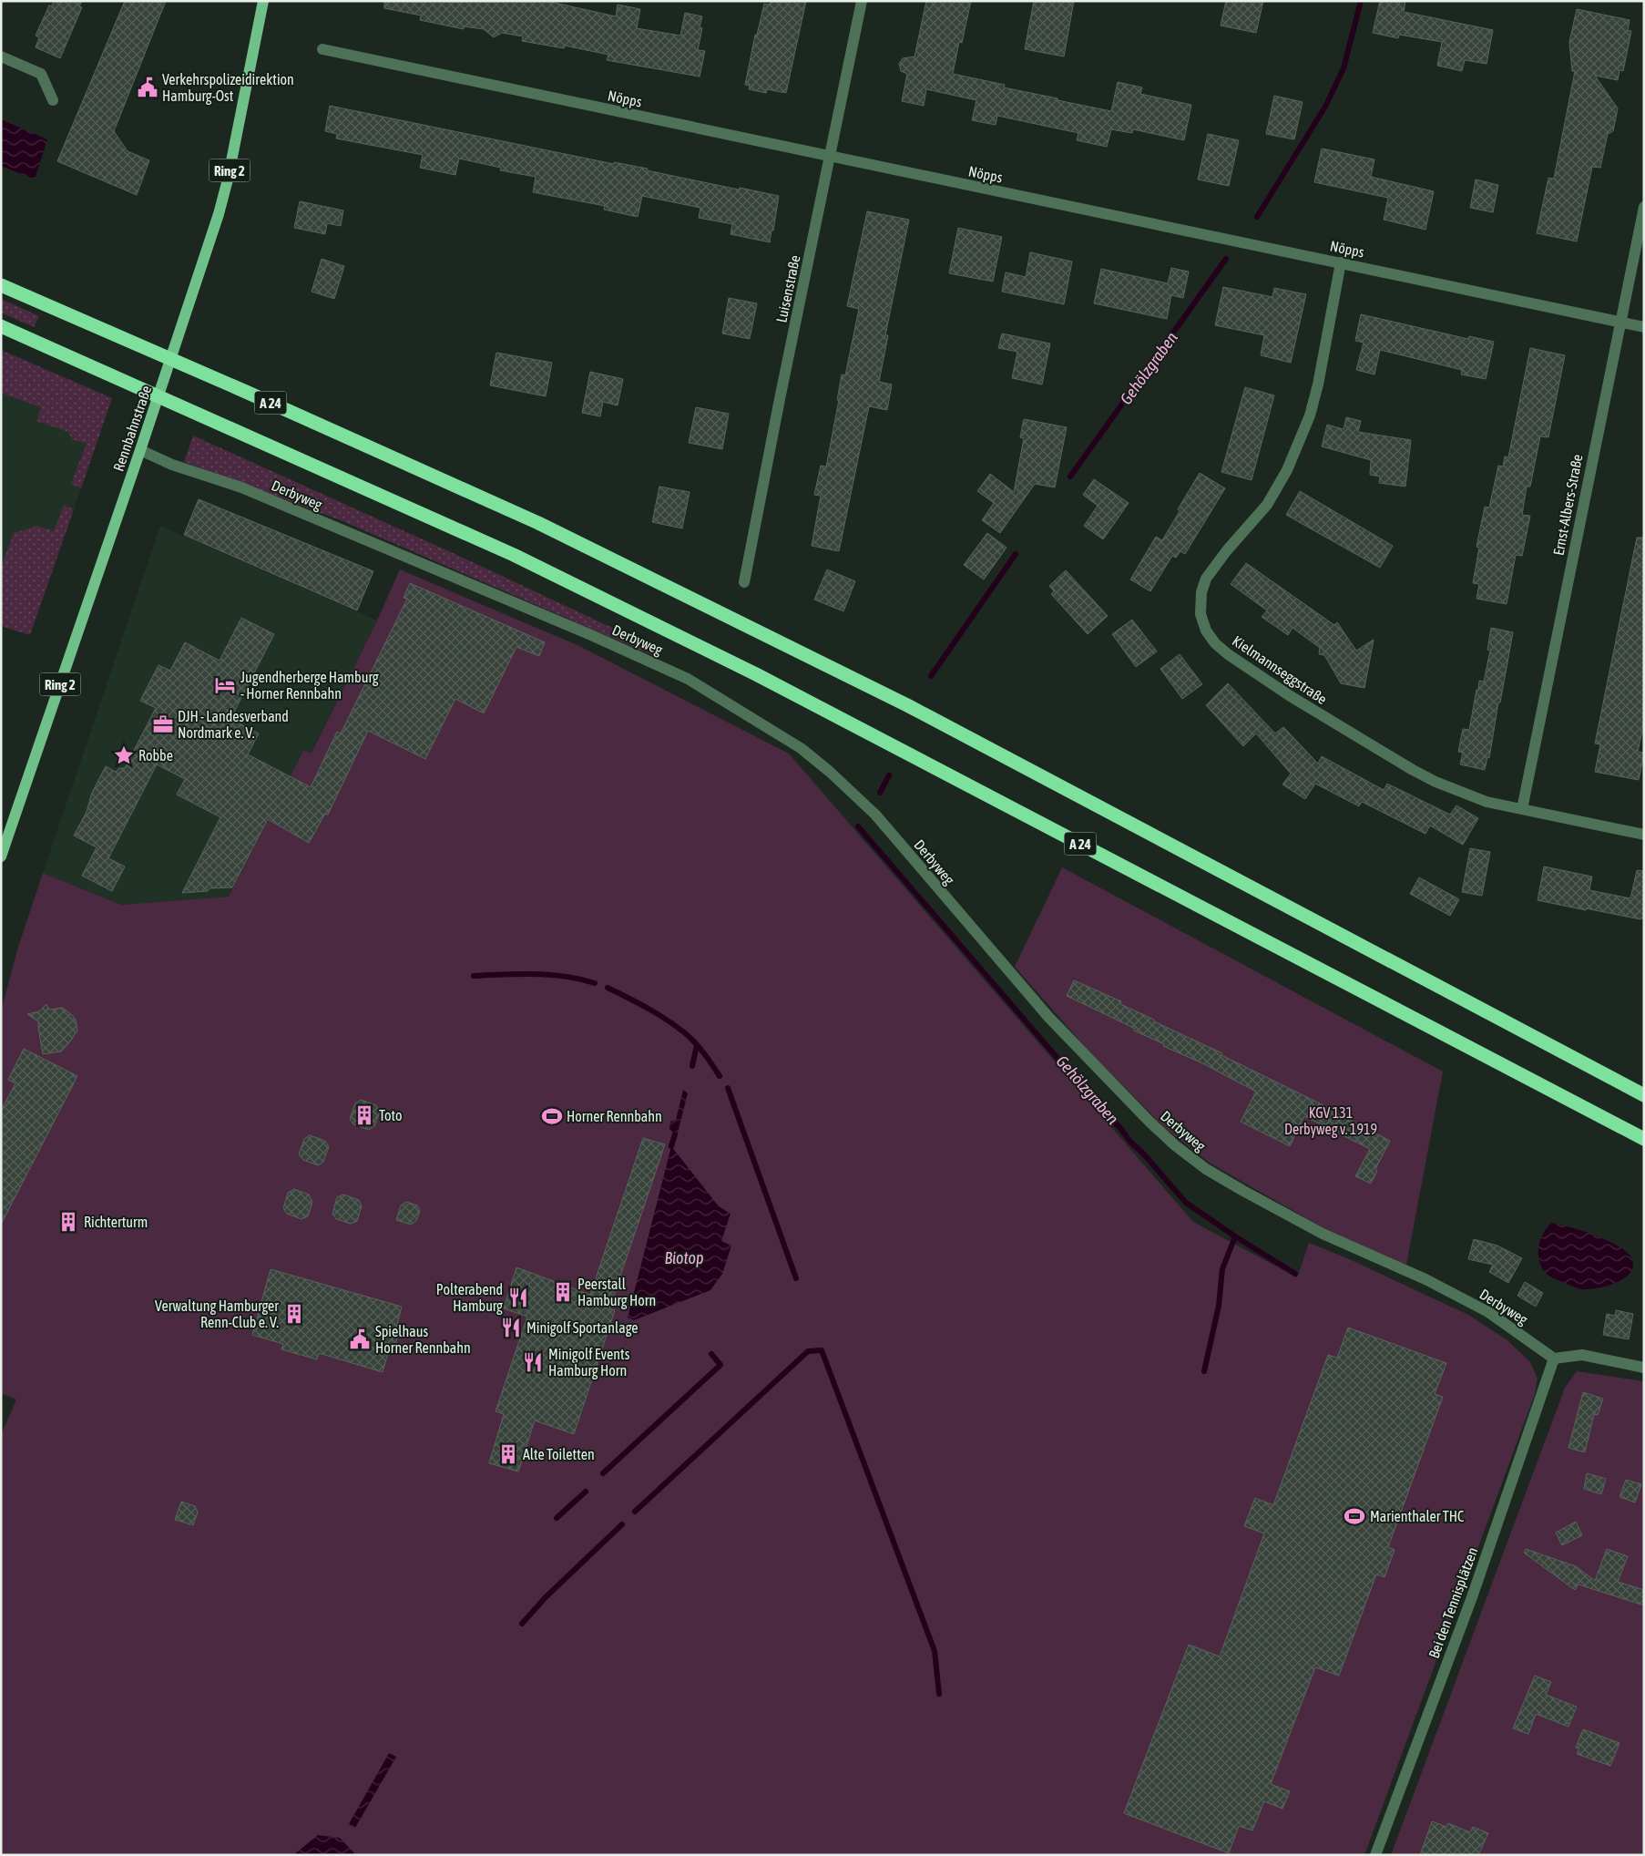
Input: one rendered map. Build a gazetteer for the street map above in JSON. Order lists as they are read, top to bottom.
{
  "streets": {
    "highway": ["A 24"],
    "main road": ["Ring 2", "Rennbahnstraße"],
    "street": [
      "Nöpps",
      "Luisenstraße",
      "Derbyweg",
      "Ernst-Albers-Straße",
      "Kielmannseggstraße",
      "Bei den Tennisplätzen"
    ]
  },
  "crossings": [
    ["Nöpps", "Luisenstraße"],
    ["Nöpps", "Ernst-Albers-Straße"],
    ["Nöpps", "Kielmannseggstraße"],
    ["Rennbahnstraße", "Derbyweg"],
    ["Derbyweg", "Bei den Tennisplätzen"],
    ["Ernst-Albers-Straße", "Kielmannseggstraße"]
  ],
  "water": ["Gehölzgraben", "Biotop"],
  "parks": ["KGV 131 Derbyweg v. 1919"],
  "places": {
    "public building": ["Verkehrspolizeidirektion Hamburg-Ost", "Spielhaus Horner Rennbahn"],
    "hotel": ["Jugendherberge Hamburg - Horner Rennbahn"],
    "office": ["DJH - Landesverband Nordmark e. V."],
    "place": ["Robbe"],
    "building": [
      "Toto",
      "Richterturm",
      "Peerstall Hamburg Horn",
      "Verwaltung Hamburger Renn-Club e. V.",
      "Alte Toiletten"
    ],
    "sports": ["Horner Rennbahn", "Marienthaler THC"],
    "restaurant": ["Polterabend Hamburg", "Minigolf Sportanlage", "Minigolf Events Hamburg Horn"]
  }
}
